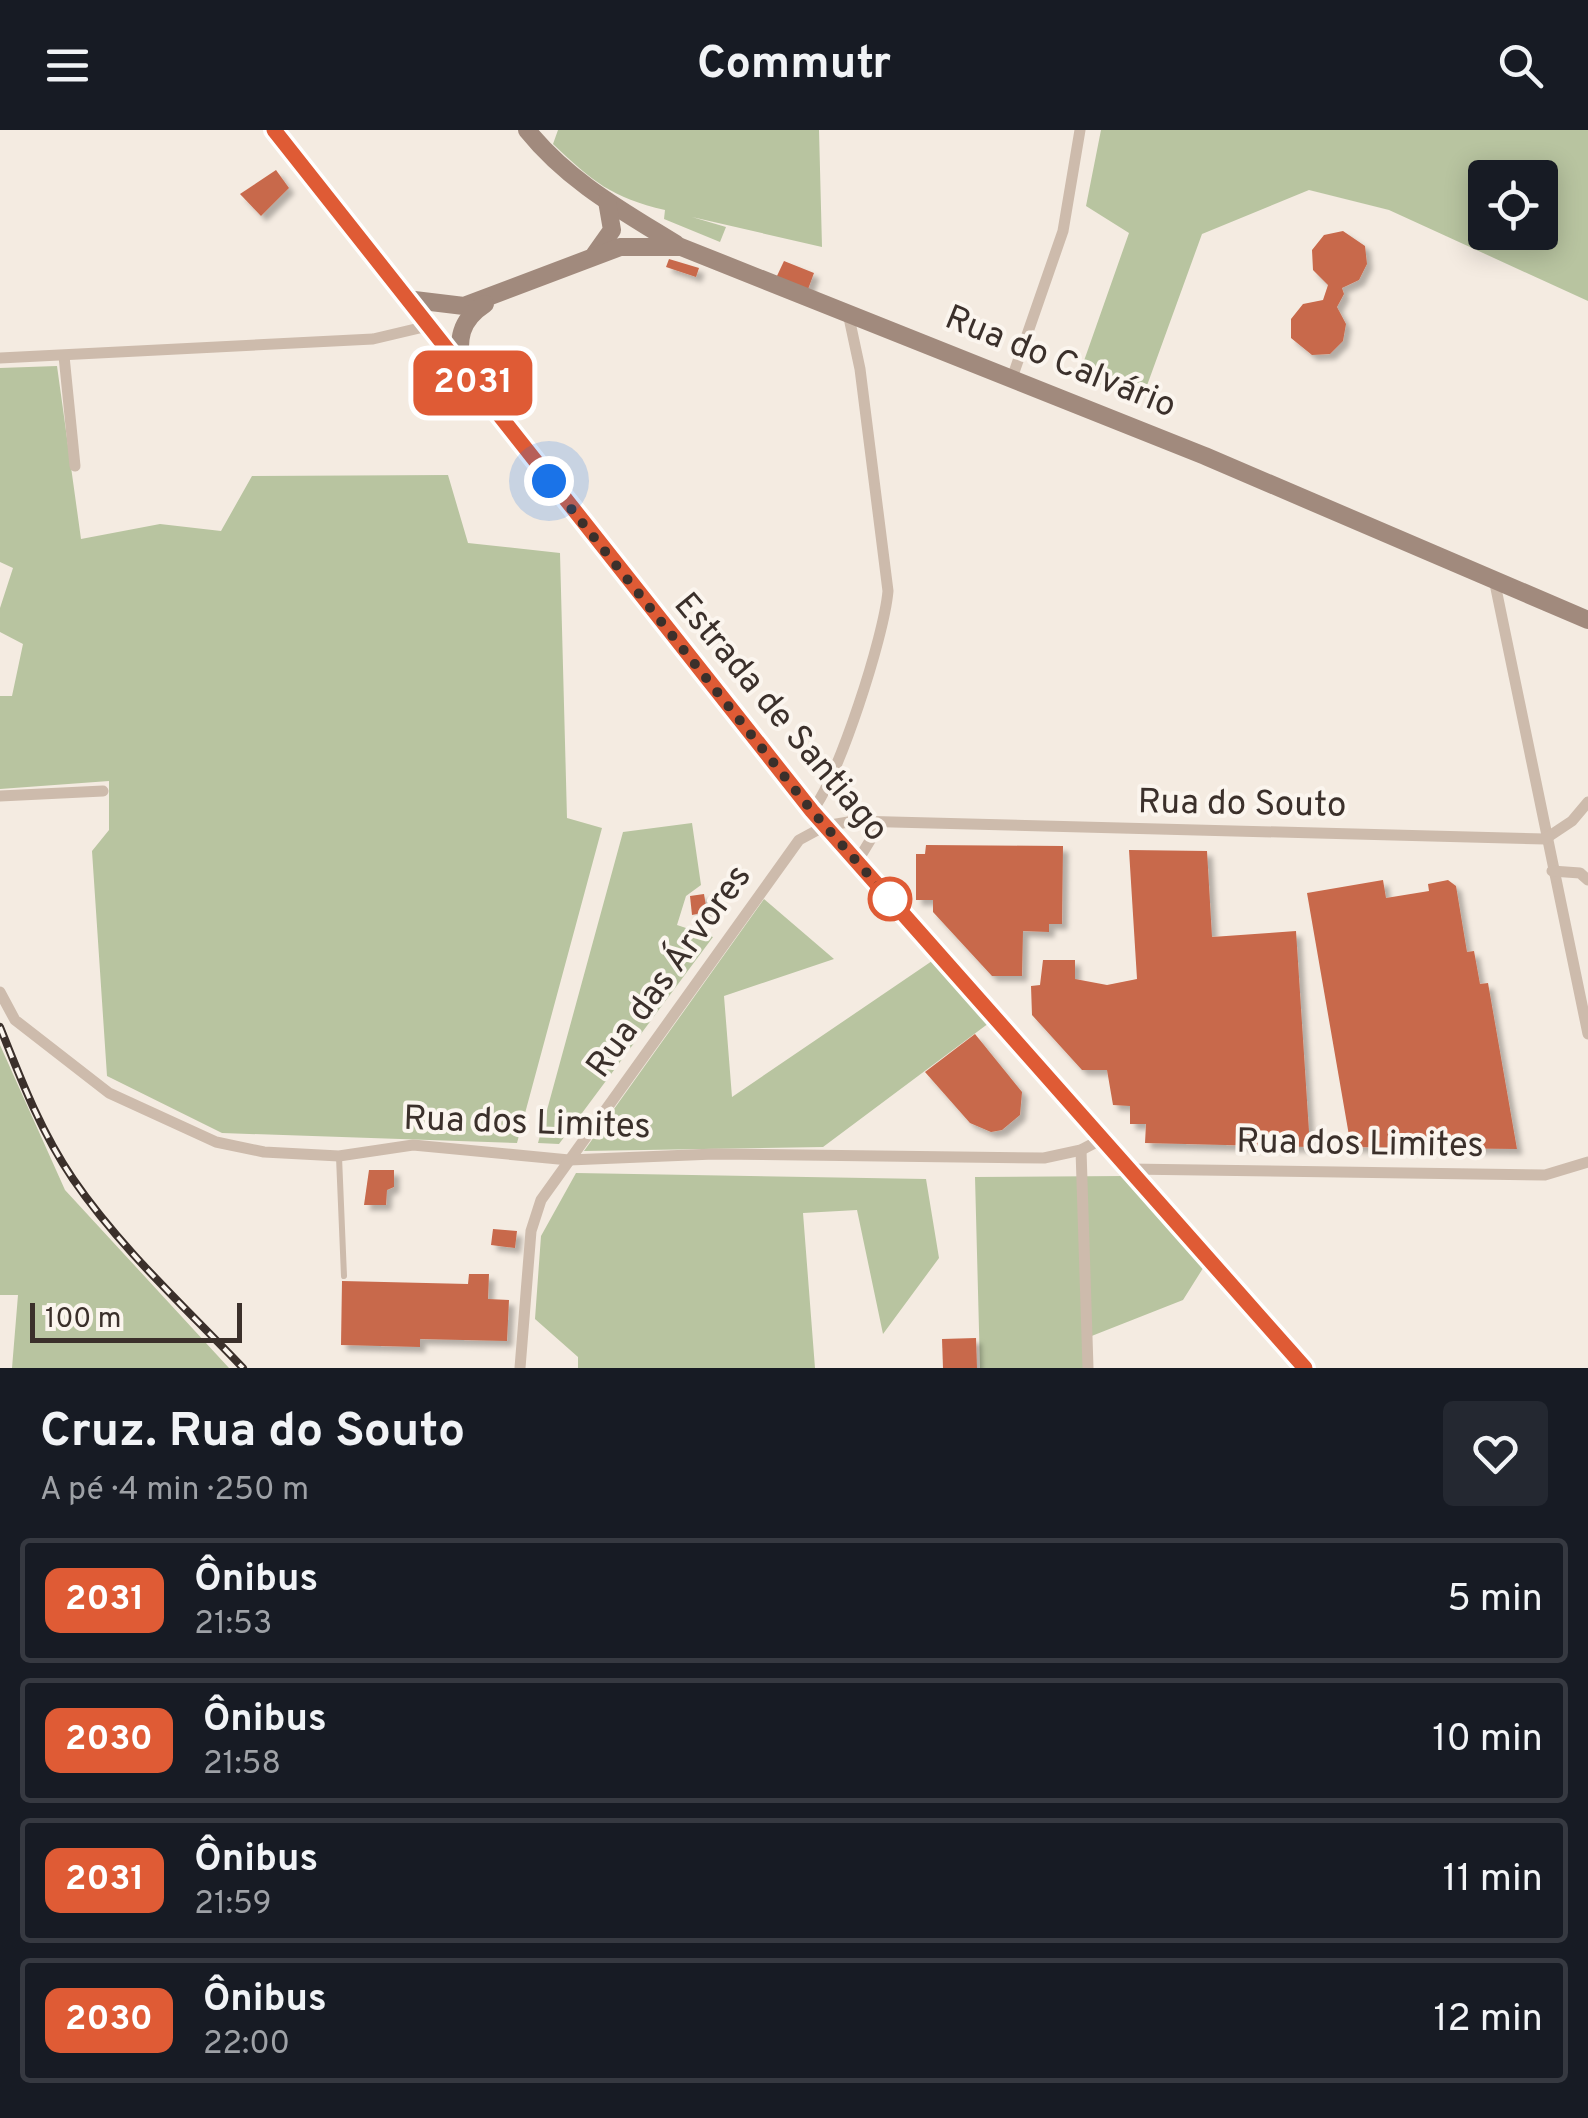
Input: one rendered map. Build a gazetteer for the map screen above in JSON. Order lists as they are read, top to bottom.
{
  "streets": {
    "main road": ["Rua do Calvário", "Estrada de Santiago"],
    "street": ["Rua do Souto", "Rua das Árvores", "Rua dos Limites"]
  },
  "crossings": [
    ["Estrada de Santiago", "Rua do Souto"],
    ["Estrada de Santiago", "Rua das Árvores"],
    ["Estrada de Santiago", "Rua dos Limites"],
    ["Rua do Souto", "Rua das Árvores"],
    ["Rua das Árvores", "Rua dos Limites"]
  ],
  "lines": ["bus line 2031"],
  "scale_bar": "100 m",
  "page": {
    "header": "Commutr",
    "on_map": "2031",
    "scale": "100 m",
    "heading": ["Cruz. Rua do Souto", "A pé · 4 min · 250 m"],
    "list": [
      {
        "mark": "2031",
        "name": "Ônibus",
        "note": "21:53",
        "value": "5 min"
      },
      {
        "mark": "2030",
        "name": "Ônibus",
        "note": "21:58",
        "value": "10 min"
      },
      {
        "mark": "2031",
        "name": "Ônibus",
        "note": "21:59",
        "value": "11 min"
      },
      {
        "mark": "2030",
        "name": "Ônibus",
        "note": "22:00",
        "value": "12 min"
      }
    ]
  }
}
